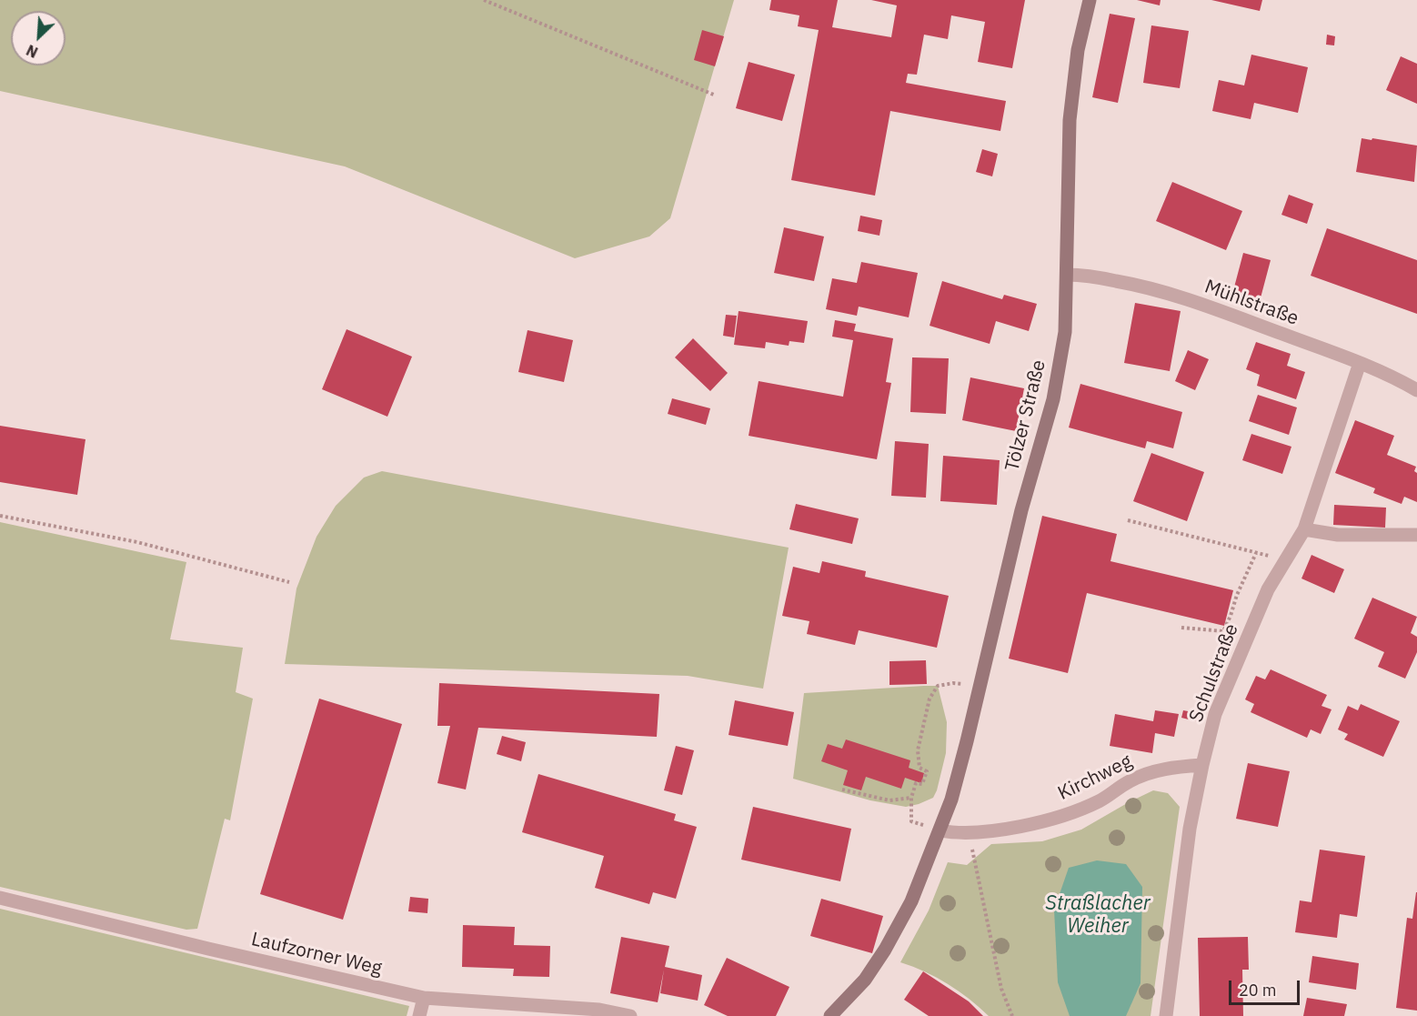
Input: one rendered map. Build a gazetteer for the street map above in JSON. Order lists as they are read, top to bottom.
{
  "streets": {
    "main road": ["Tölzer Straße"],
    "street": [
      "Mühlstraße",
      "Schulstraße",
      "Kirchweg",
      "Laufzorner Weg"
    ]
  },
  "crossings": [
    ["Mühlstraße", "Tölzer Straße"],
    ["Mühlstraße", "Schulstraße"],
    ["Tölzer Straße", "Kirchweg"],
    ["Schulstraße", "Kirchweg"]
  ],
  "water": ["Straßlacher Weiher"],
  "scale_bar": "20 m",
  "north": "bottom left"
}
